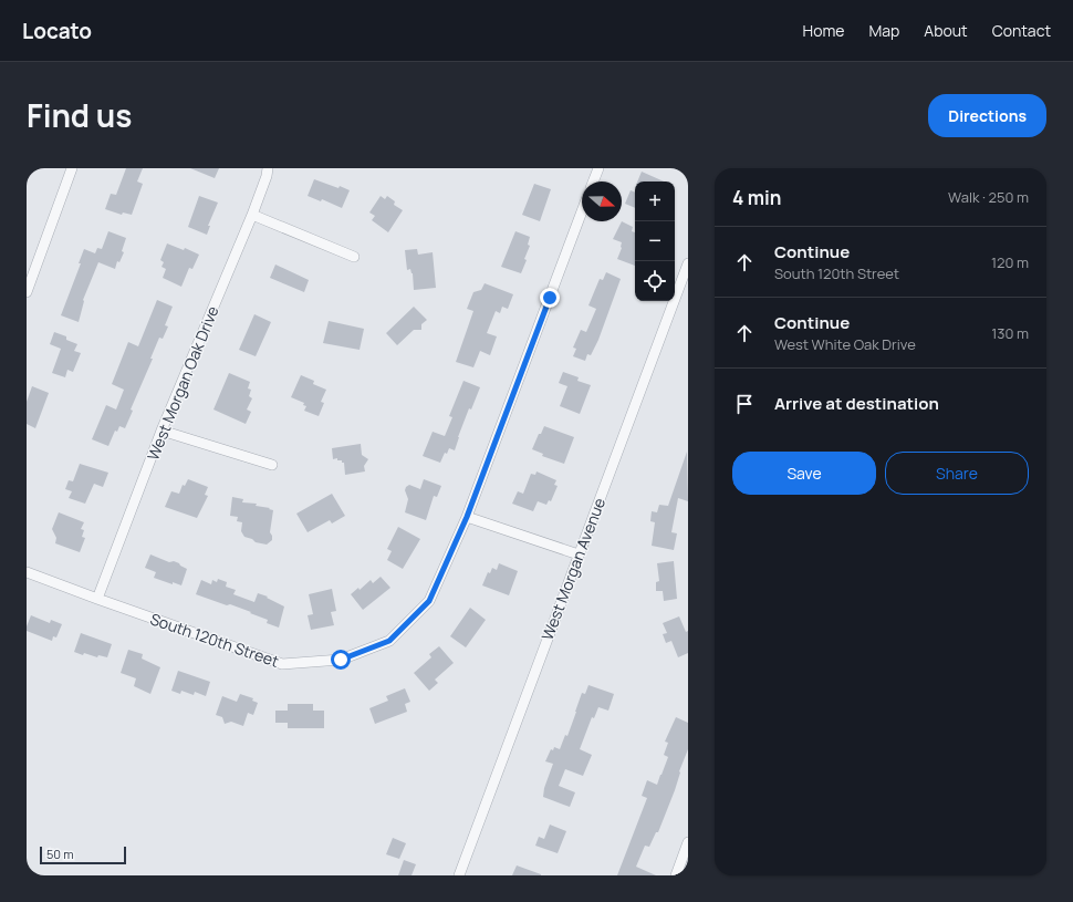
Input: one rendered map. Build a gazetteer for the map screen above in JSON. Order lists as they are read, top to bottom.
{
  "streets": {
    "street": ["West Morgan Oak Drive", "West Morgan Avenue", "South 120th Street"]
  },
  "crossings": [
    ["West Morgan Oak Drive", "South 120th Street"]
  ],
  "scale_bar": "50 m",
  "north": "right",
  "page": {
    "header": "Locato",
    "nav": [
      "Home",
      "Map",
      "About",
      "Contact"
    ],
    "title": "Find us",
    "buttons": [
      "Directions",
      ["Save", "Share"]
    ],
    "heading": ["4 min", "Walk · 250 m"],
    "map_buttons": ["+", "−"],
    "list": [
      ["Continue", "South 120th Street", "120 m"],
      ["Continue", "West White Oak Drive", "130 m"],
      "Arrive at destination"
    ],
    "scale": "50 m"
  }
}
